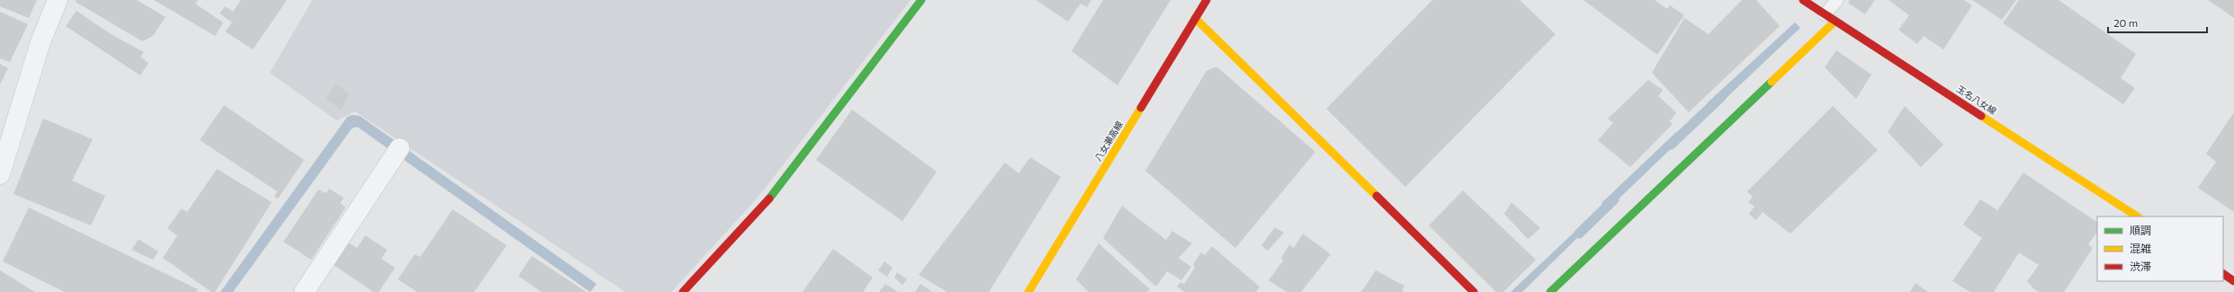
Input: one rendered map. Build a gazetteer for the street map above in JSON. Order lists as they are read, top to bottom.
{
  "streets": {
    "street": ["玉名八女線", "八女瀬高線"]
  },
  "legend": ["順調", "混雑", "渋滞"],
  "scale_bar": "20 m"
}
